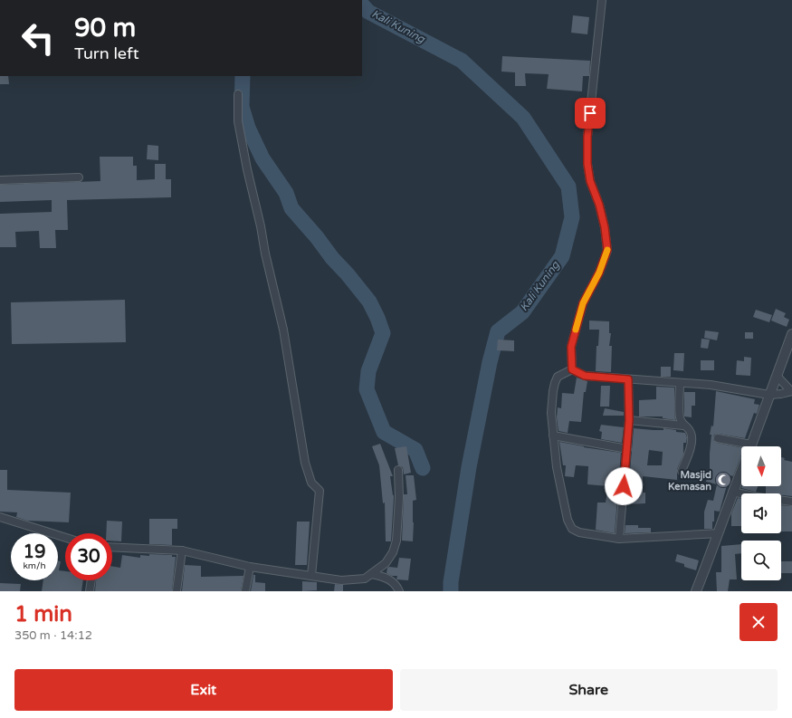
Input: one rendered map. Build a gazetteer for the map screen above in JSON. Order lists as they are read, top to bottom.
{
  "water": ["Kali Kuning"],
  "places": {
    "mosque": ["Masjid Kemasan"]
  },
  "north": "bottom",
  "page": {
    "turn": ["90 m", "Turn left"],
    "speed": "19 km/h",
    "limit": "30",
    "heading": ["1 min", "350 m · 14:12"],
    "buttons": ["Exit", "Share"]
  }
}
